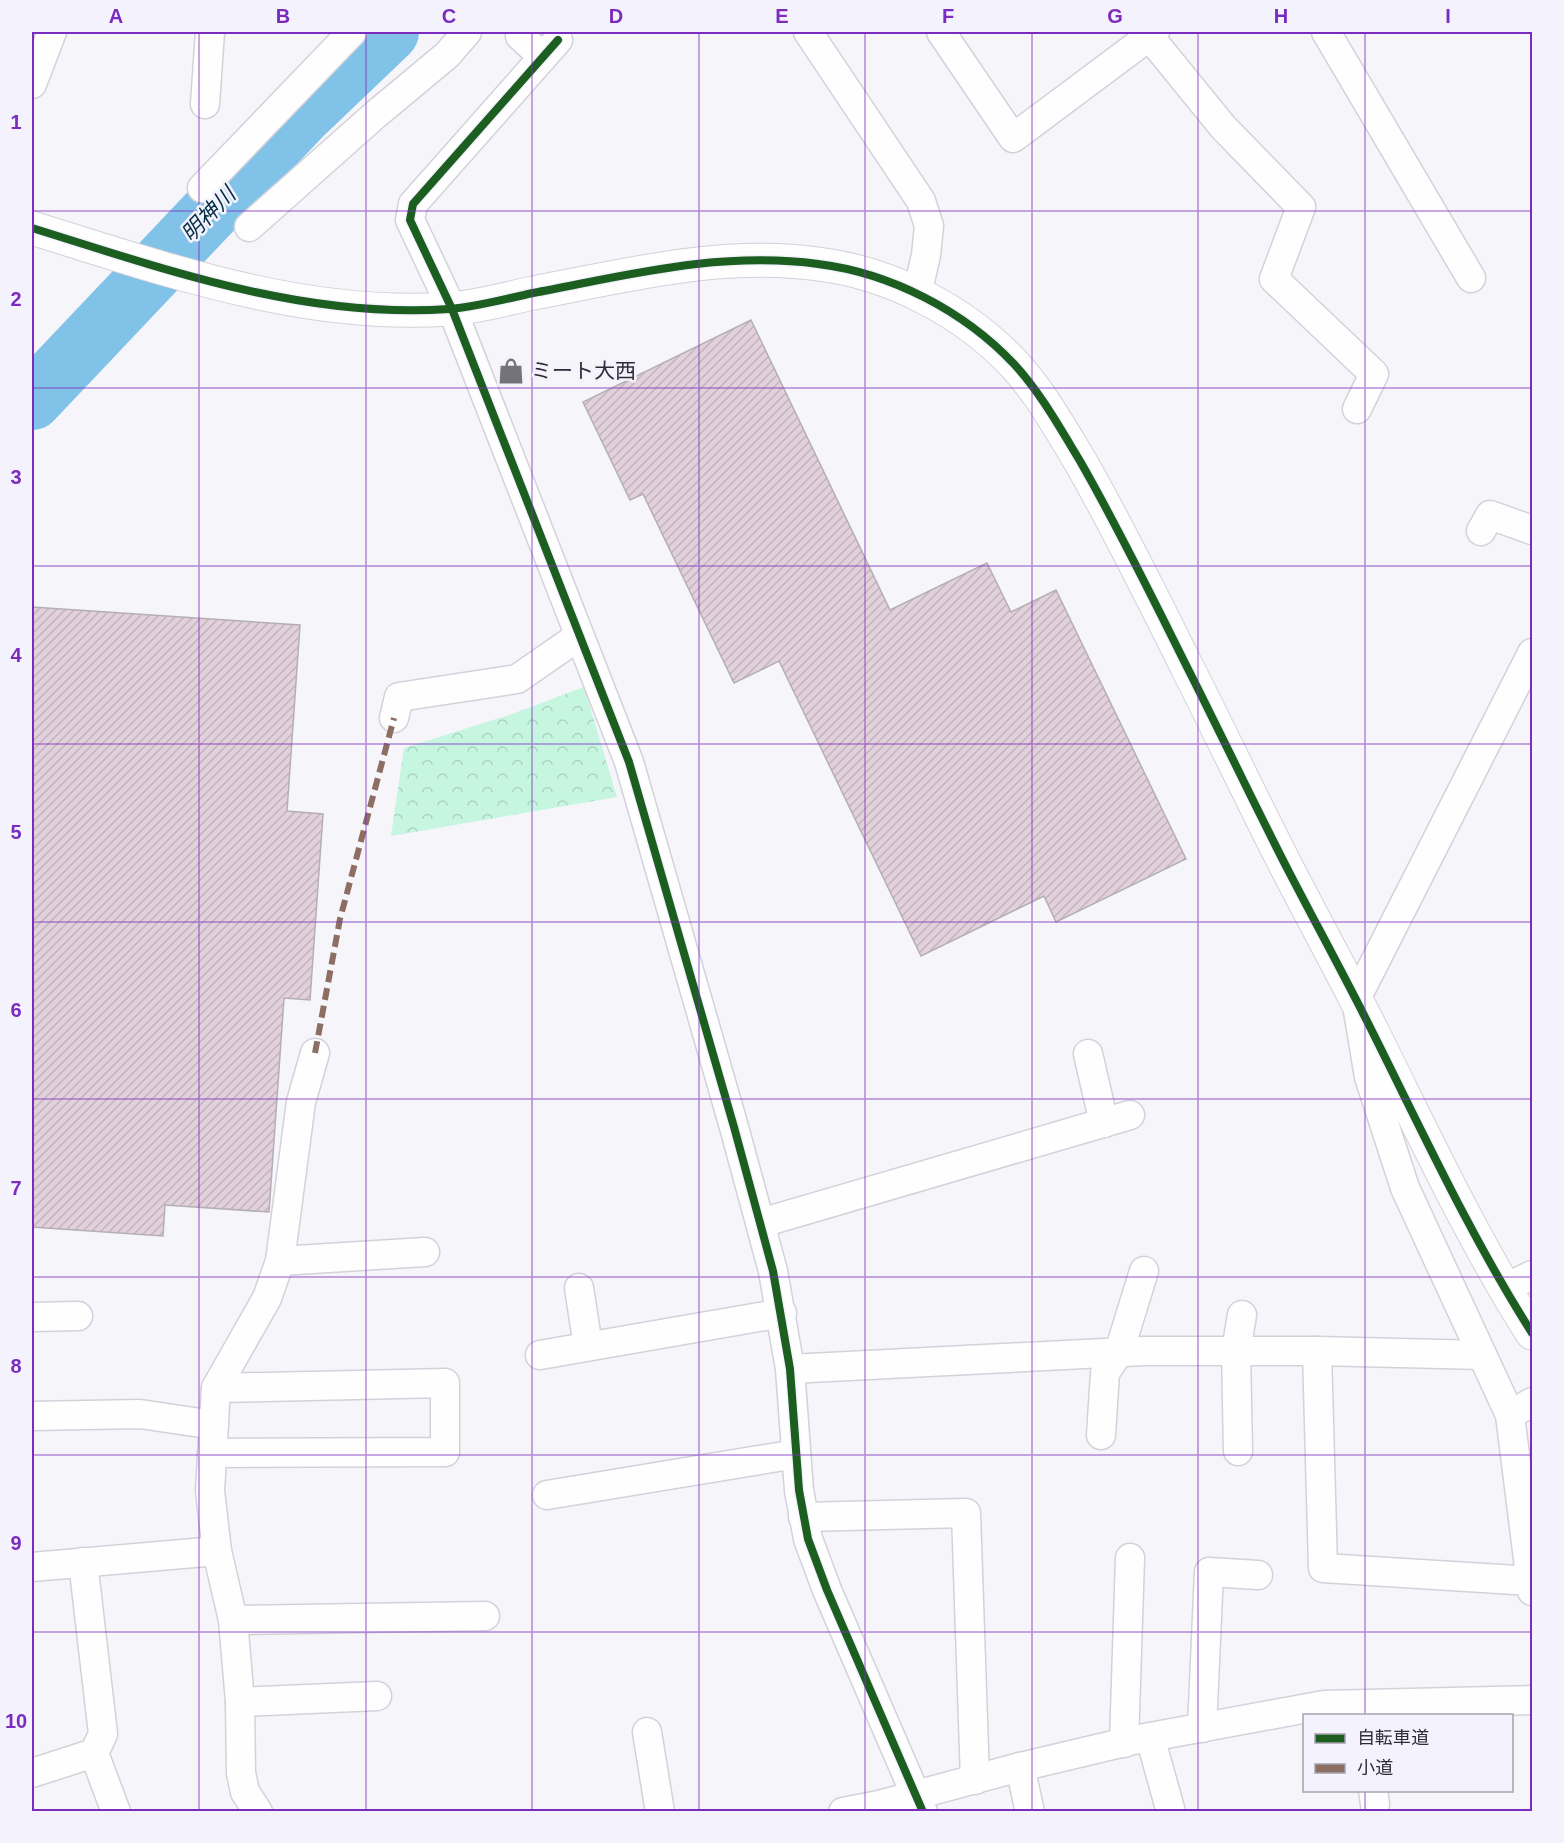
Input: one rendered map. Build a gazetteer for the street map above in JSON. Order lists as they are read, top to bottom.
{
  "water": ["明神川"],
  "places": {
    "shop": ["ミート大西"]
  },
  "legend": ["自転車道", "小道"],
  "grid": {
    "columns": [
      "A",
      "B",
      "C",
      "D",
      "E",
      "F",
      "G",
      "H",
      "I"
    ],
    "rows": [
      "1",
      "2",
      "3",
      "4",
      "5",
      "6",
      "7",
      "8",
      "9",
      "10"
    ]
  }
}
